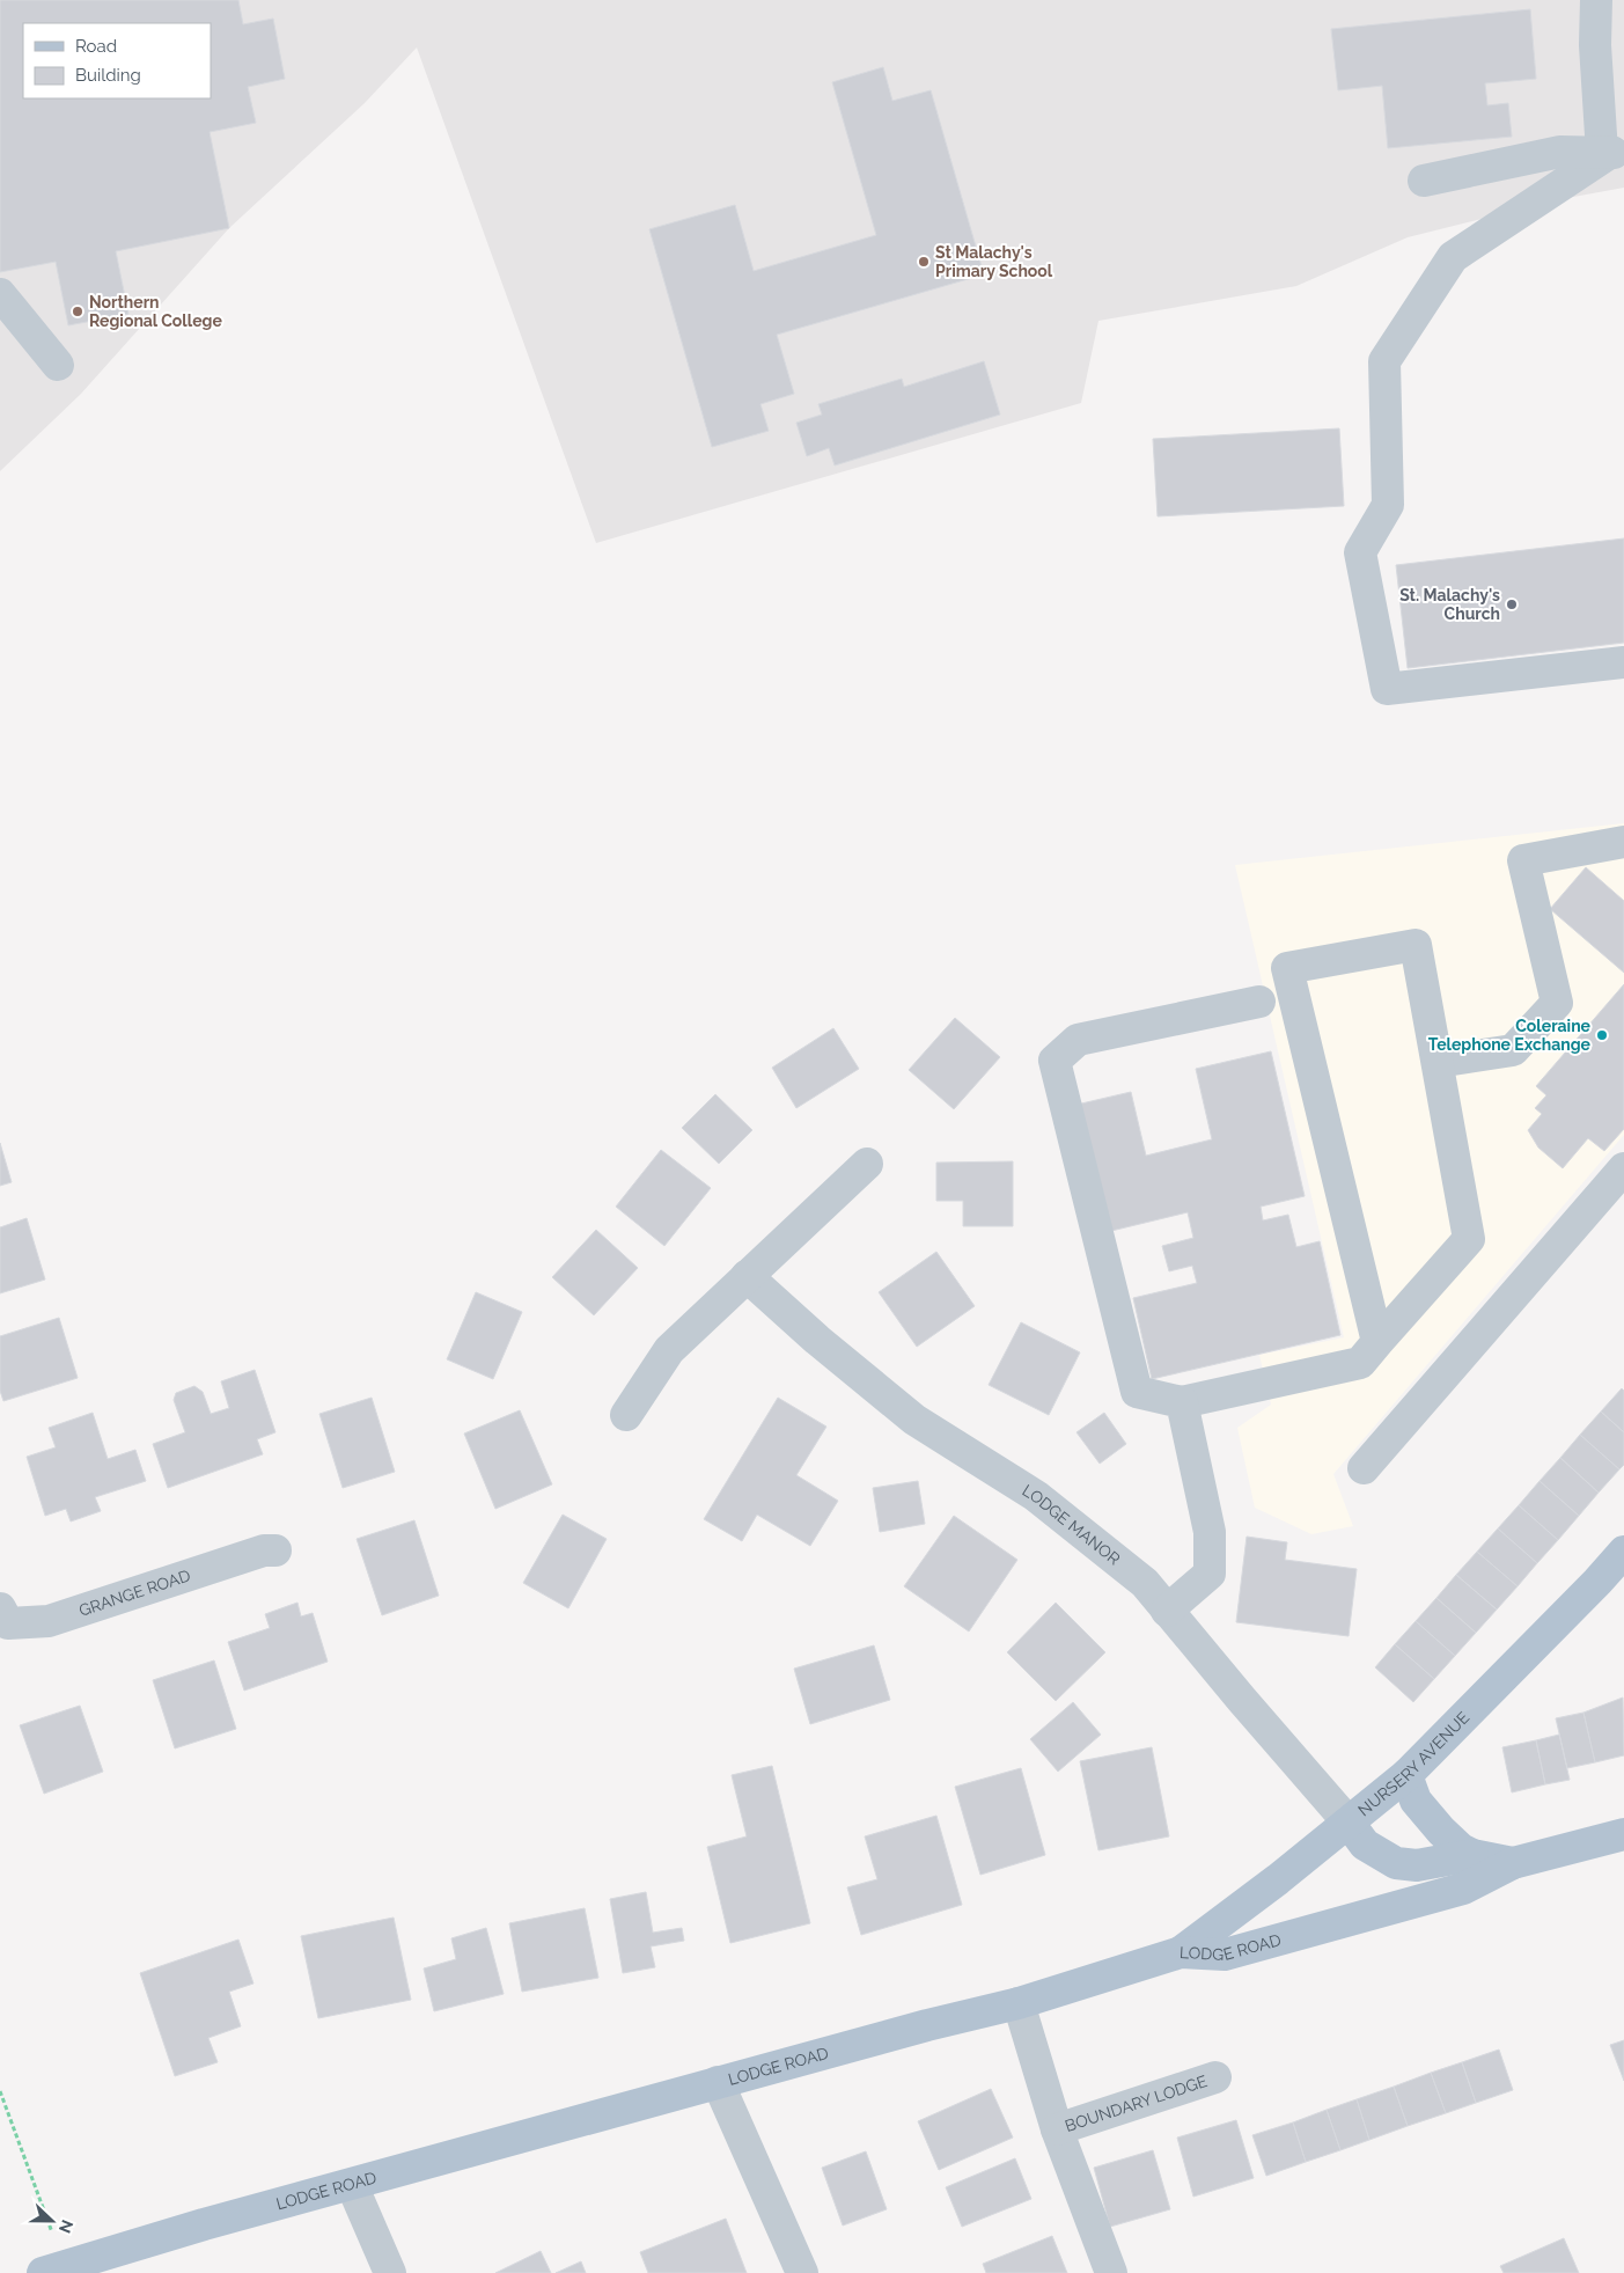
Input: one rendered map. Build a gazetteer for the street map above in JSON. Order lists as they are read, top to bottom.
{
  "streets": {
    "main road": ["NURSERY AVENUE", "LODGE ROAD"],
    "street": ["LODGE MANOR", "GRANGE ROAD", "BOUNDARY LODGE"]
  },
  "crossings": [
    ["LODGE MANOR", "NURSERY AVENUE"],
    ["LODGE MANOR", "LODGE ROAD"],
    ["NURSERY AVENUE", "LODGE ROAD"],
    ["LODGE ROAD", "BOUNDARY LODGE"]
  ],
  "places": [
    "St Malachy's Primary School",
    "Northern Regional College",
    "St. Malachy's Church",
    "Coleraine Telephone Exchange"
  ],
  "legend": ["Road", "Building"],
  "north": "right"
}
